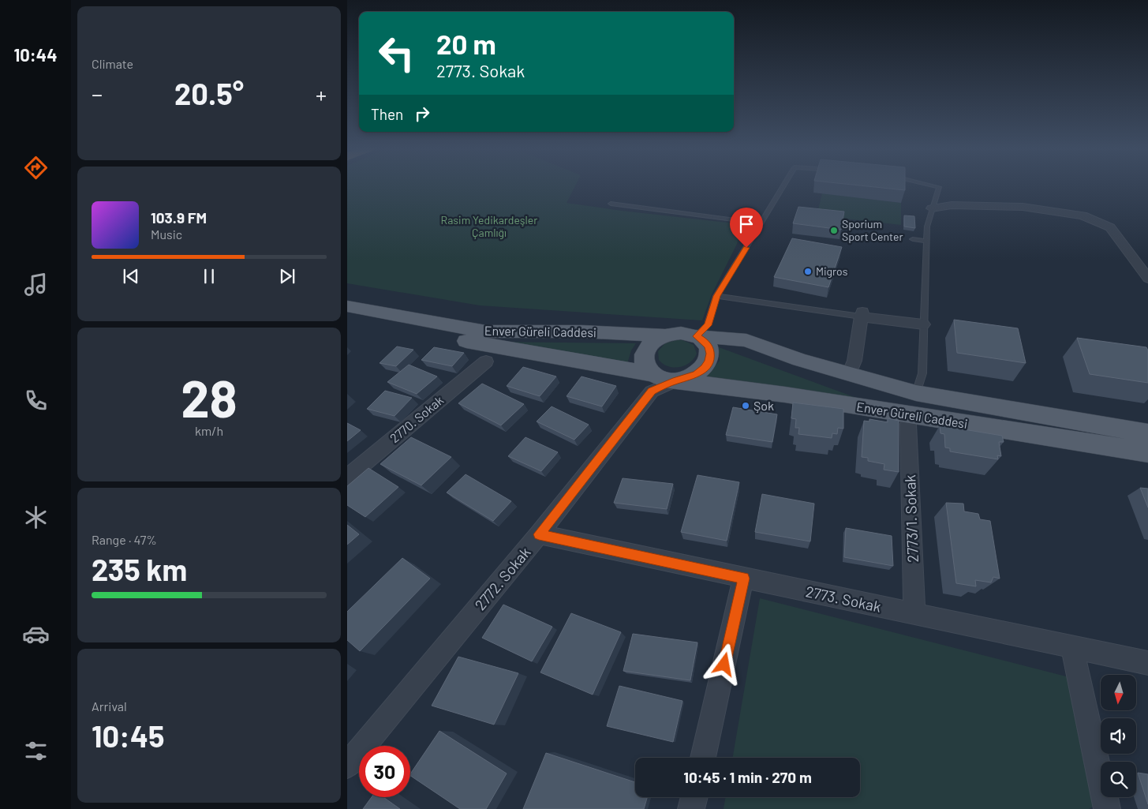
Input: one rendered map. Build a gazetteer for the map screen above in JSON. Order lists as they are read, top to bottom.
{
  "streets": {
    "main road": ["Enver Güreli Caddesi"],
    "street": [
      "2770. Sokak",
      "2773/1. Sokak",
      "2772. Sokak",
      "2773. Sokak"
    ]
  },
  "crossings": [
    ["Enver Güreli Caddesi", "2772. Sokak"],
    ["2773/1. Sokak", "2773. Sokak"],
    ["2772. Sokak", "2773. Sokak"]
  ],
  "parks": ["Rasim Yedikardeşler Çamlığı"],
  "places": ["Sporium Sport Center", "Migros", "Şok"],
  "north": "bottom",
  "page": {
    "tabs": "10:44",
    "tile": [
      "Climate",
      ["28", "km/h"],
      ["Range · 47%", "235 km"],
      ["Arrival", "10:45"]
    ],
    "turn": ["20 m", "2773. Sokak"],
    "heat": ["−", "20.5°", "+"],
    "then": "Then",
    "song": ["103.9 FM", "Music"],
    "limit": "30",
    "trip": "10:45 · 1 min · 270 m"
  }
}
